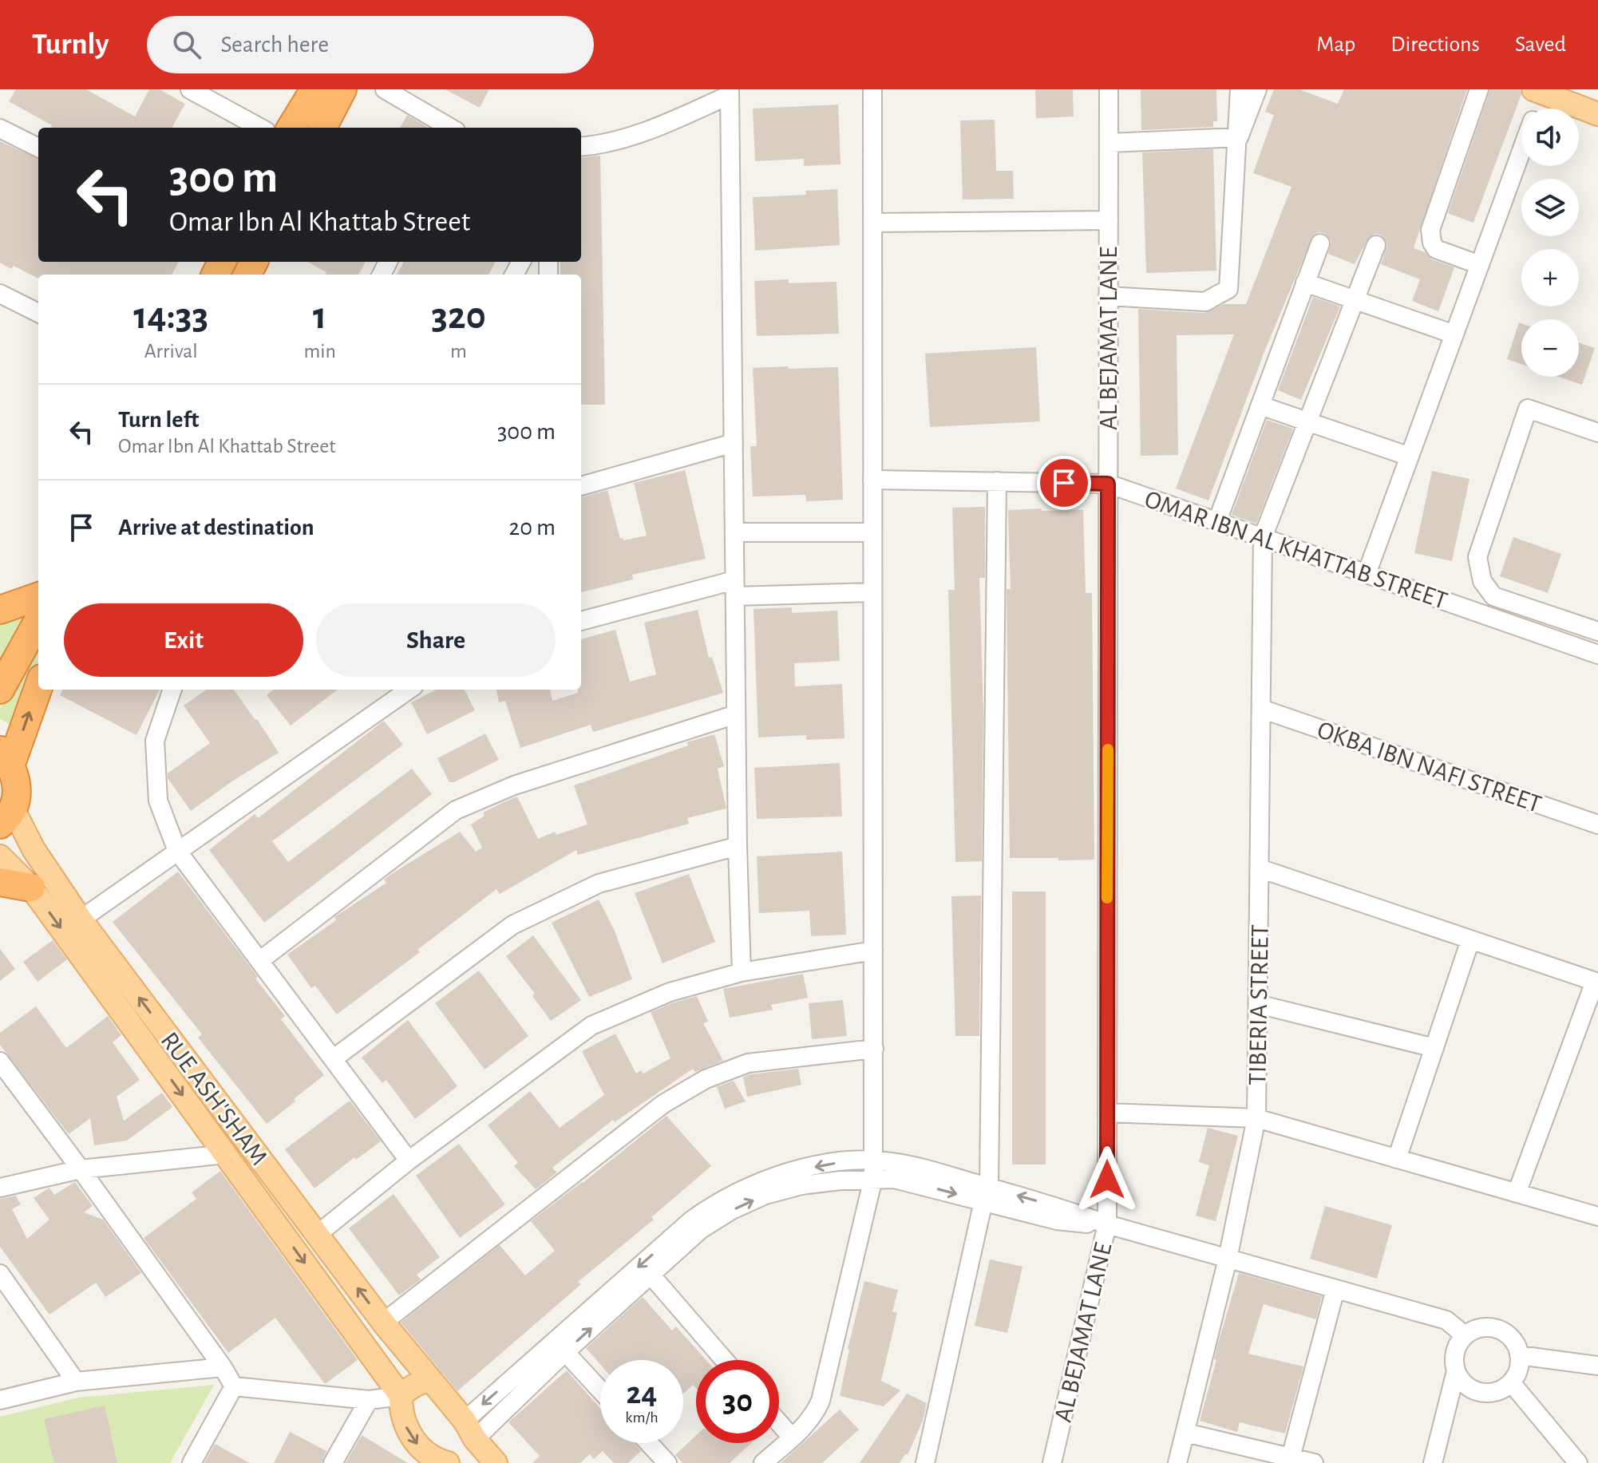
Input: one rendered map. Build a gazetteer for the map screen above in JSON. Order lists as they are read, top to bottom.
{
  "streets": {
    "main road": ["RUE ASH'SHAM"],
    "street": [
      "AL BEJAMAT LANE",
      "OMAR IBN AL KHATTAB STREET",
      "OKBA IBN NAFI STREET",
      "TIBERIA STREET"
    ]
  },
  "crossings": [
    ["AL BEJAMAT LANE", "OMAR IBN AL KHATTAB STREET"],
    ["OMAR IBN AL KHATTAB STREET", "TIBERIA STREET"],
    ["OKBA IBN NAFI STREET", "TIBERIA STREET"]
  ],
  "page": {
    "header": "Turnly",
    "search": "Search here",
    "nav": ["Map", "Directions", "Saved"],
    "map_buttons": ["+", "−"],
    "turn": ["300 m", "Omar Ibn Al Khattab Street"],
    "eta": [
      "14:33",
      "Arrival",
      "1",
      "min",
      "320",
      "m"
    ],
    "list": [
      {
        "name": "Turn left",
        "note": "Omar Ibn Al Khattab Street",
        "value": "300 m"
      },
      {
        "name": "Arrive at destination",
        "value": "20 m"
      }
    ],
    "buttons": ["Exit", "Share"],
    "speed": "24 km/h",
    "limit": "30"
  }
}
